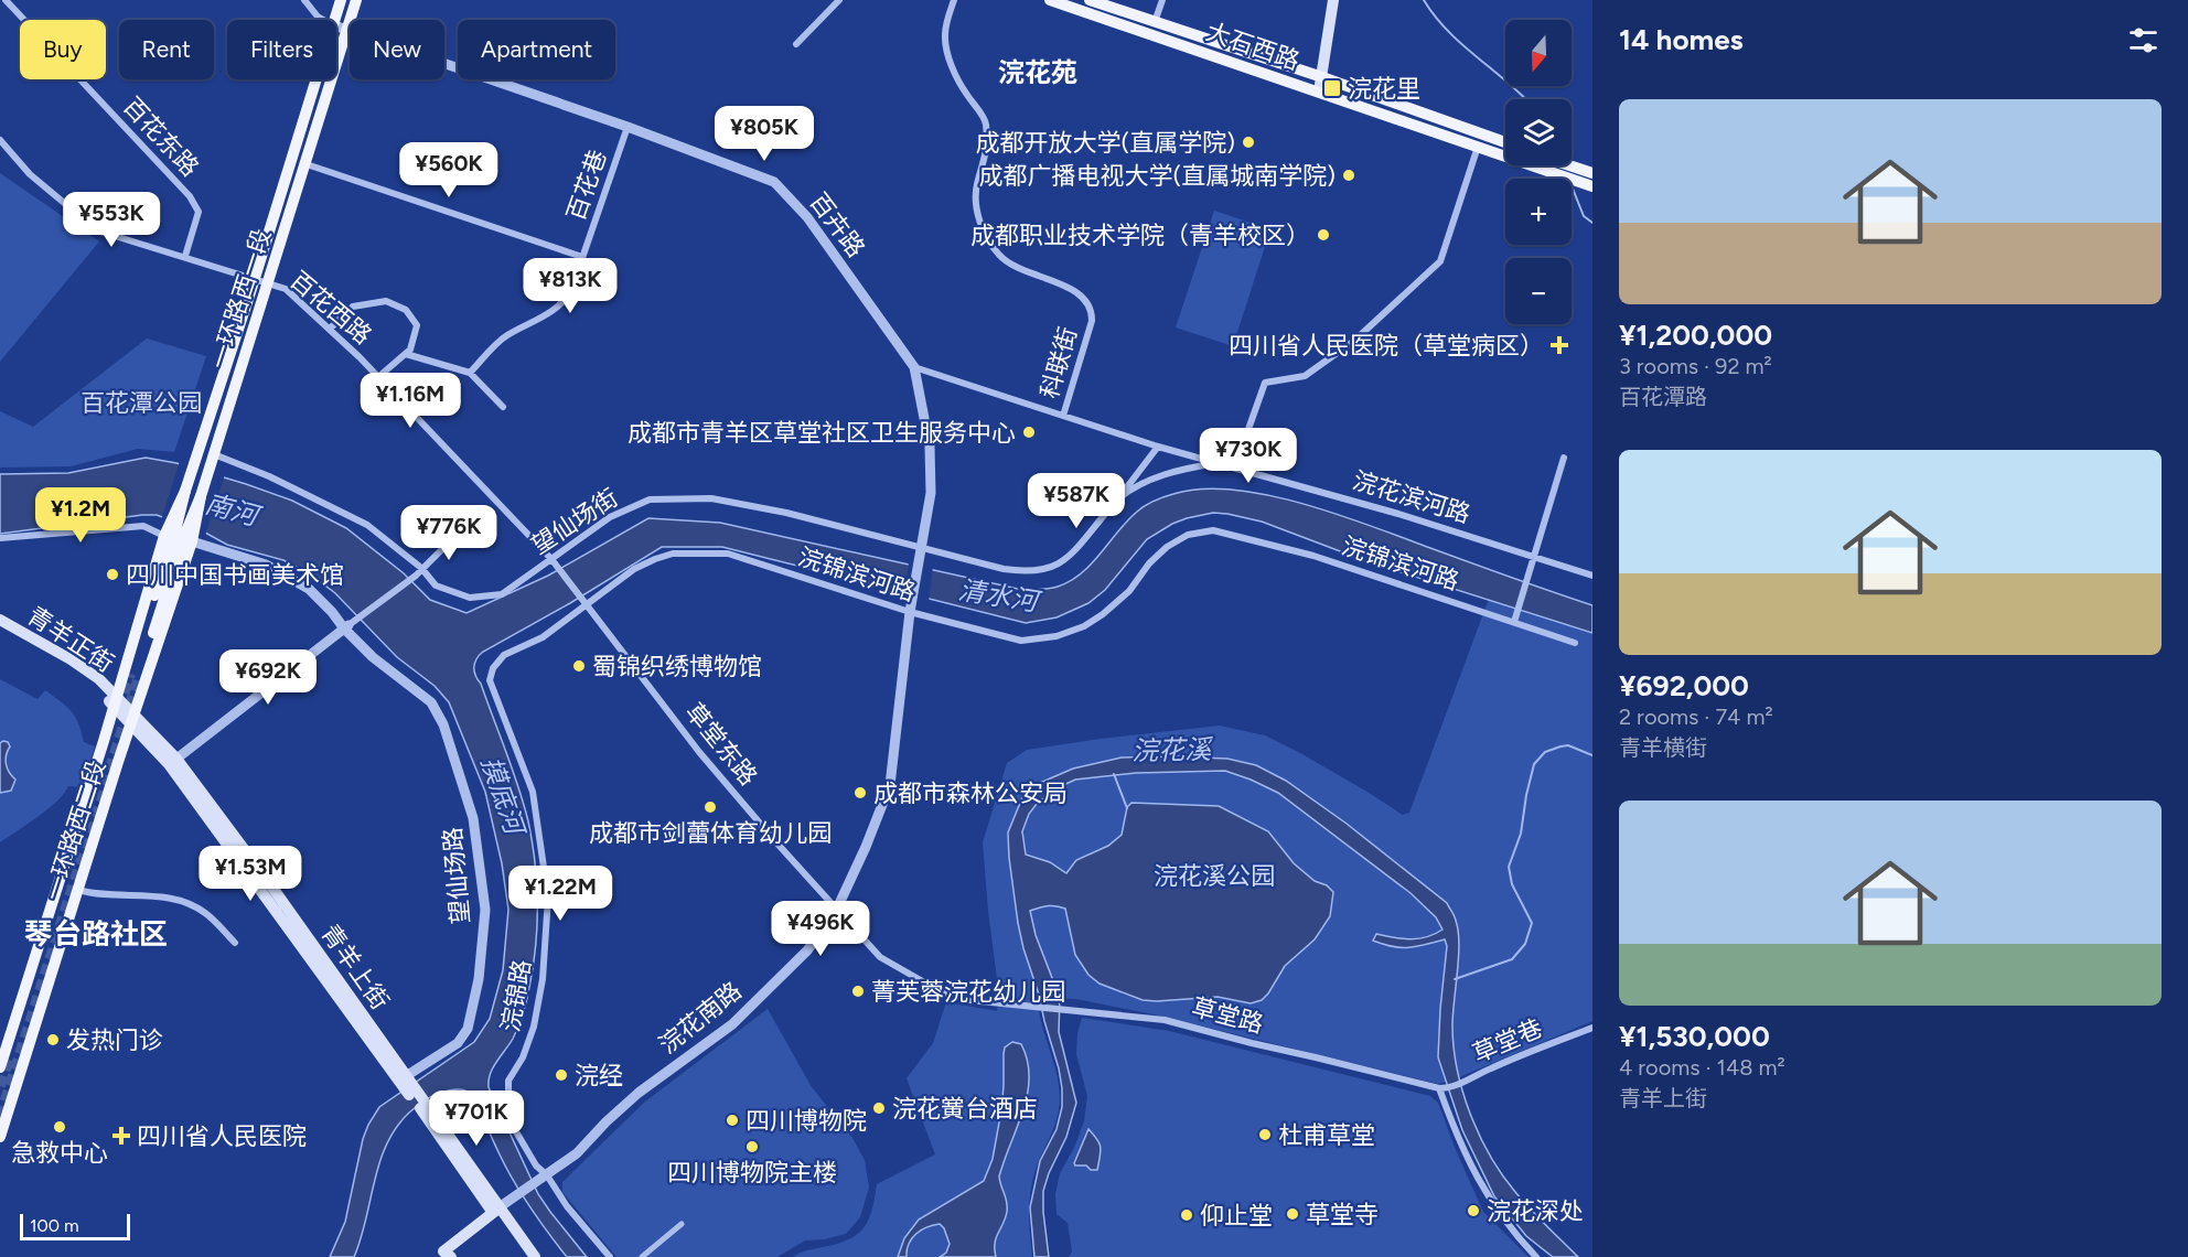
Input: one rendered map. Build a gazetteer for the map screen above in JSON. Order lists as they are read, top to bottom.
{
  "streets": {
    "main road": [
      "大石西路",
      "一环路西一段",
      "青羊正街",
      "一环路西二段",
      "青羊上街"
    ],
    "street": [
      "百花东路",
      "百花巷",
      "百卉路",
      "百花西路",
      "科联街",
      "浣花滨河路",
      "望仙场街",
      "浣锦滨河路",
      "草堂东路",
      "望仙场路",
      "浣锦路",
      "草堂路",
      "浣花南路",
      "草堂巷"
    ]
  },
  "crossings": [
    ["百花东路", "百花西路"],
    ["百花巷", "百卉路"],
    ["百花巷", "一环路西一段"],
    ["百卉路", "一环路西一段"],
    ["百卉路", "浣花滨河路"],
    ["百卉路", "望仙场街"],
    ["百卉路", "浣花南路"],
    ["一环路西一段", "百花西路"],
    ["一环路西一段", "望仙场街"],
    ["一环路西一段", "望仙场路"],
    ["百花西路", "望仙场街"],
    ["百花西路", "草堂东路"],
    ["科联街", "浣花滨河路"],
    ["浣花滨河路", "望仙场街"],
    ["浣花滨河路", "浣花南路"],
    ["望仙场街", "浣花南路"],
    ["浣锦滨河路", "草堂东路"],
    ["浣锦滨河路", "浣锦路"],
    ["浣锦滨河路", "浣花南路"],
    ["青羊正街", "一环路西二段"],
    ["青羊正街", "青羊上街"],
    ["草堂东路", "浣锦路"],
    ["草堂东路", "草堂路"],
    ["草堂东路", "浣花南路"],
    ["一环路西二段", "青羊上街"],
    ["望仙场路", "青羊上街"],
    ["青羊上街", "浣花南路"],
    ["浣锦路", "浣花南路"],
    ["草堂路", "浣花南路"],
    ["草堂路", "草堂巷"]
  ],
  "districts": ["浣花苑", "琴台路社区"],
  "water": [
    "南河",
    "清水河",
    "浣花溪",
    "摸底河"
  ],
  "parks": ["百花潭公园", "浣花溪公园"],
  "places": {
    "transit": ["浣花里"],
    "other": [
      "成都开放大学(直属学院)",
      "成都广播电视大学(直属城南学院)",
      "成都职业技术学院（青羊校区）",
      "成都市青羊区草堂社区卫生服务中心",
      "四川中国书画美术馆",
      "蜀锦织绣博物馆",
      "成都市森林公安局",
      "成都市剑蕾体育幼儿园",
      "菁芙蓉浣花幼儿园",
      "发热门诊",
      "浣经",
      "浣花黉台酒店",
      "四川博物院",
      "急救中心",
      "杜甫草堂",
      "四川博物院主楼",
      "浣花深处",
      "草堂寺",
      "仰止堂"
    ],
    "health": ["四川省人民医院（草堂病区）", "四川省人民医院"]
  },
  "scale_bar": "100 m",
  "north": "bottom",
  "page": {
    "heading": "14 homes",
    "map_buttons": ["+", "−"],
    "chip": [
      "Buy",
      "Rent",
      "Filters",
      "New",
      "Apartment"
    ],
    "list": [
      {
        "name": "¥1,200,000",
        "note": "3 rooms · 92 m² · 百花潭路"
      },
      {
        "name": "¥692,000",
        "note": "2 rooms · 74 m² · 青羊横街"
      },
      {
        "name": "¥1,530,000",
        "note": "4 rooms · 148 m² · 青羊上街"
      }
    ],
    "price": [
      "¥805K",
      "¥560K",
      "¥553K",
      "¥813K",
      "¥1.16M",
      "¥730K",
      "¥587K",
      "¥1.2M",
      "¥776K",
      "¥692K",
      "¥1.53M",
      "¥1.22M",
      "¥496K",
      "¥701K"
    ],
    "scale": "100 m"
  }
}
